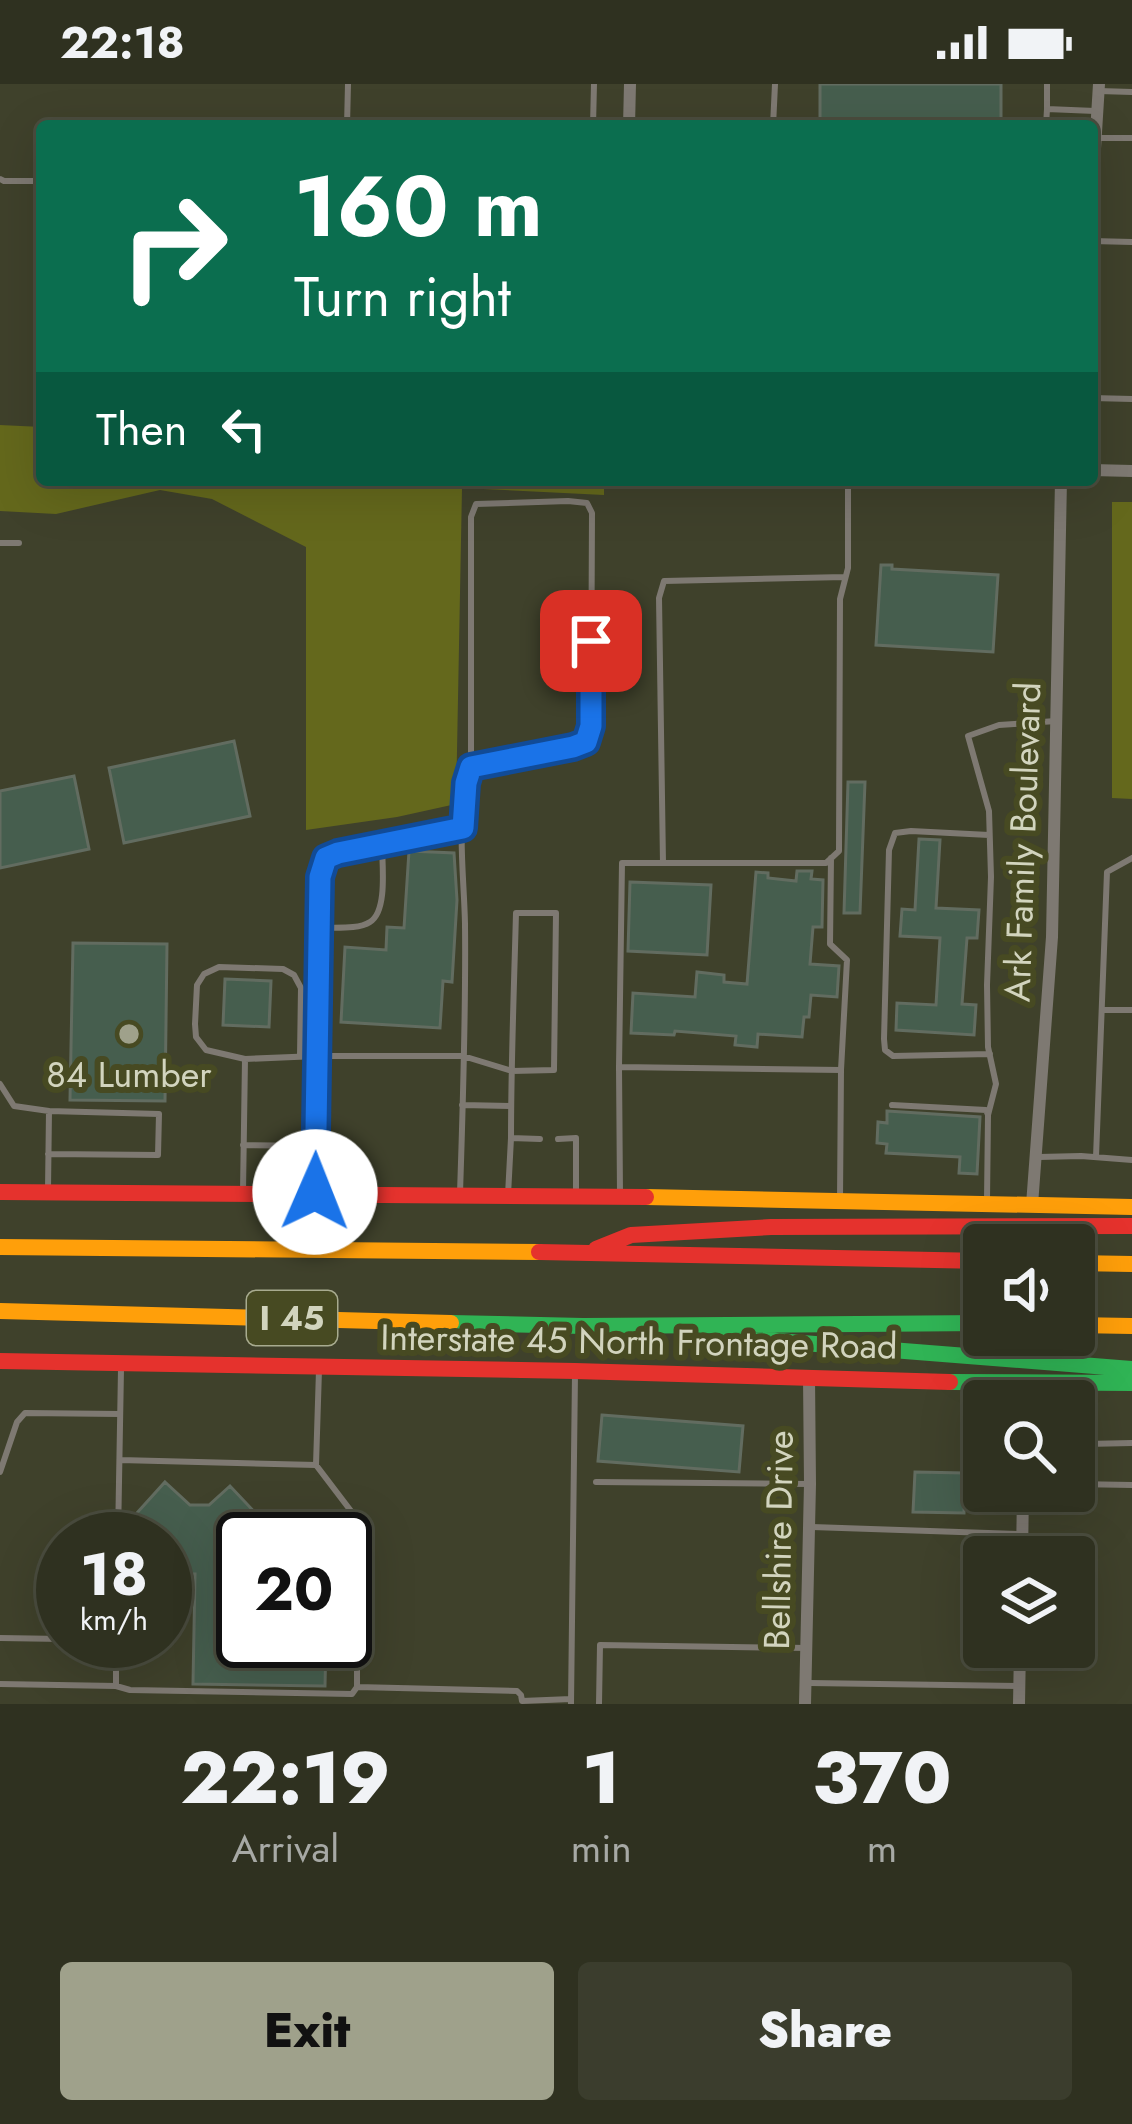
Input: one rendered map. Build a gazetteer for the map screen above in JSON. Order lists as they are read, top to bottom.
{
  "streets": {
    "main road": ["I 45", "Interstate 45 North Frontage Road"],
    "street": ["Ark Family Boulevard", "Bellshire Drive"]
  },
  "crossings": [
    ["Interstate 45 North Frontage Road", "Bellshire Drive"]
  ],
  "places": ["84 Lumber"],
  "page": {
    "status": "22:18",
    "turn": ["160 m", "Turn right"],
    "then": "Then",
    "speed": "18 km/h",
    "limit": "20",
    "eta": [
      "22:19",
      "Arrival",
      "1",
      "min",
      "370",
      "m"
    ],
    "buttons": ["Exit", "Share"]
  }
}
